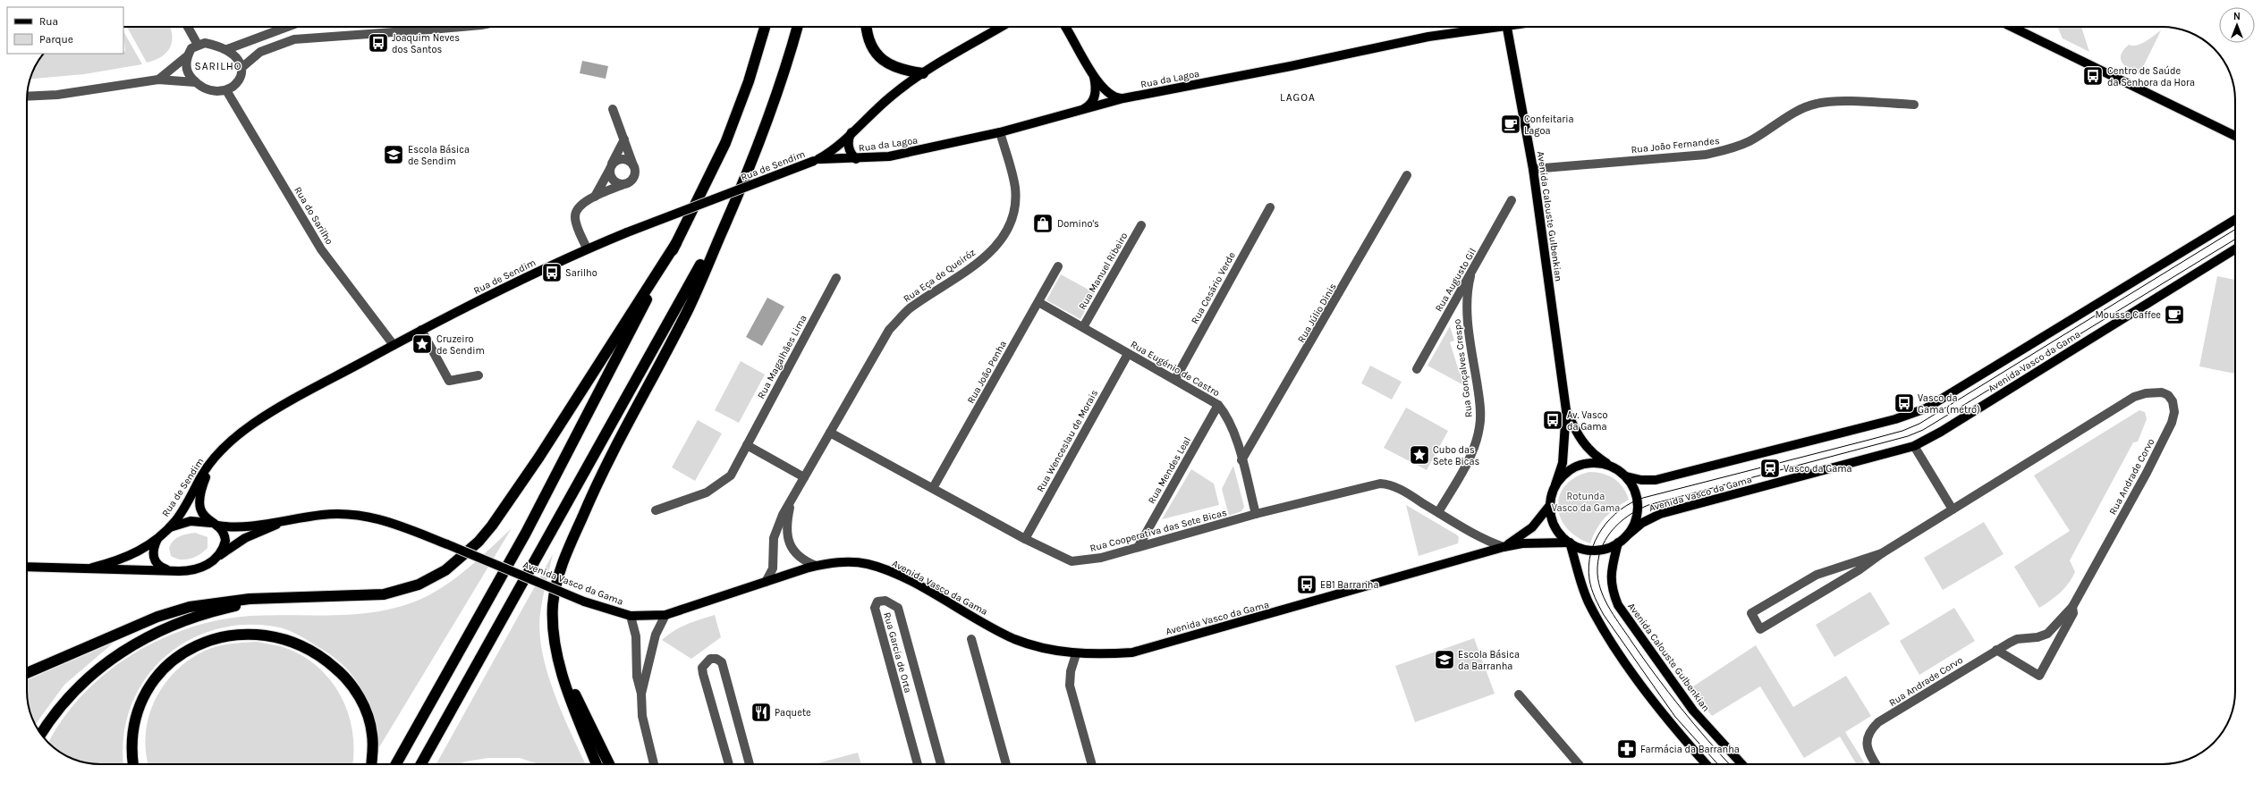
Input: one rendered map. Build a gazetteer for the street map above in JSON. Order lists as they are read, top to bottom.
{
  "streets": {
    "main road": [
      "Rua da Lagoa",
      "Rua de Sendim",
      "Avenida Calouste Gulbenkian",
      "Avenida Vasco da Gama"
    ],
    "street": [
      "Rua João Fernandes",
      "Rua do Sarilho",
      "Rua Manuel Ribeiro",
      "Rua Eça de Queiróz",
      "Rua Augusto Gil",
      "Rua Cesário Verde",
      "Rua Júlio Dinis",
      "Rua Magalhães Lima",
      "Rua Eugénio de Castro",
      "Rua Gonçalves Crespo",
      "Rua João Penha",
      "Rua Wenceslau de Morais",
      "Rua Mendes Leal",
      "Rua Andrade Corvo",
      "Rua Cooperativa das Sete Bicas",
      "Rua Garcia de Orta"
    ]
  },
  "crossings": [
    ["Rua da Lagoa", "Rua de Sendim"],
    ["Rua da Lagoa", "Rua Eça de Queiróz"],
    ["Rua João Fernandes", "Avenida Calouste Gulbenkian"],
    ["Rua de Sendim", "Rua do Sarilho"],
    ["Rua de Sendim", "Avenida Vasco da Gama"],
    ["Avenida Calouste Gulbenkian", "Avenida Vasco da Gama"],
    ["Rua Manuel Ribeiro", "Rua Eugénio de Castro"],
    ["Rua Eça de Queiróz", "Avenida Vasco da Gama"],
    ["Rua Eça de Queiróz", "Rua Cooperativa das Sete Bicas"],
    ["Rua Augusto Gil", "Rua Gonçalves Crespo"],
    ["Rua Cesário Verde", "Rua Eugénio de Castro"],
    ["Rua Júlio Dinis", "Rua Eugénio de Castro"],
    ["Avenida Vasco da Gama", "Rua Cooperativa das Sete Bicas"],
    ["Rua Eugénio de Castro", "Rua João Penha"],
    ["Rua Eugénio de Castro", "Rua Wenceslau de Morais"],
    ["Rua Eugénio de Castro", "Rua Mendes Leal"],
    ["Rua Eugénio de Castro", "Rua Cooperativa das Sete Bicas"],
    ["Rua Gonçalves Crespo", "Rua Cooperativa das Sete Bicas"],
    ["Rua João Penha", "Rua Cooperativa das Sete Bicas"],
    ["Rua Wenceslau de Morais", "Rua Cooperativa das Sete Bicas"],
    ["Rua Mendes Leal", "Rua Cooperativa das Sete Bicas"]
  ],
  "districts": ["SARILHO", "LAGOA"],
  "parks": ["Rotunda Vasco da Gama"],
  "places": {
    "bus stop": [
      "Joaquim Neves dos Santos",
      "Centro de Saúde da Senhora da Hora",
      "Sarilho",
      "Vasco da Gama (metro)",
      "Av. Vasco da Gama",
      "EB1 Barranha"
    ],
    "cafe": ["Confeitaria Lagoa", "Mousse Caffee"],
    "school or university": ["Escola Básica de Sendim", "Escola Básica da Barranha"],
    "shop": ["Domino's"],
    "place": ["Cruzeiro de Sendim", "Cubo das Sete Bicas"],
    "station": ["Vasco da Gama"],
    "restaurant": ["Paquete"],
    "pharmacy": ["Farmácia da Barranha"]
  },
  "legend": ["Rua", "Parque"],
  "north": "top"
}
